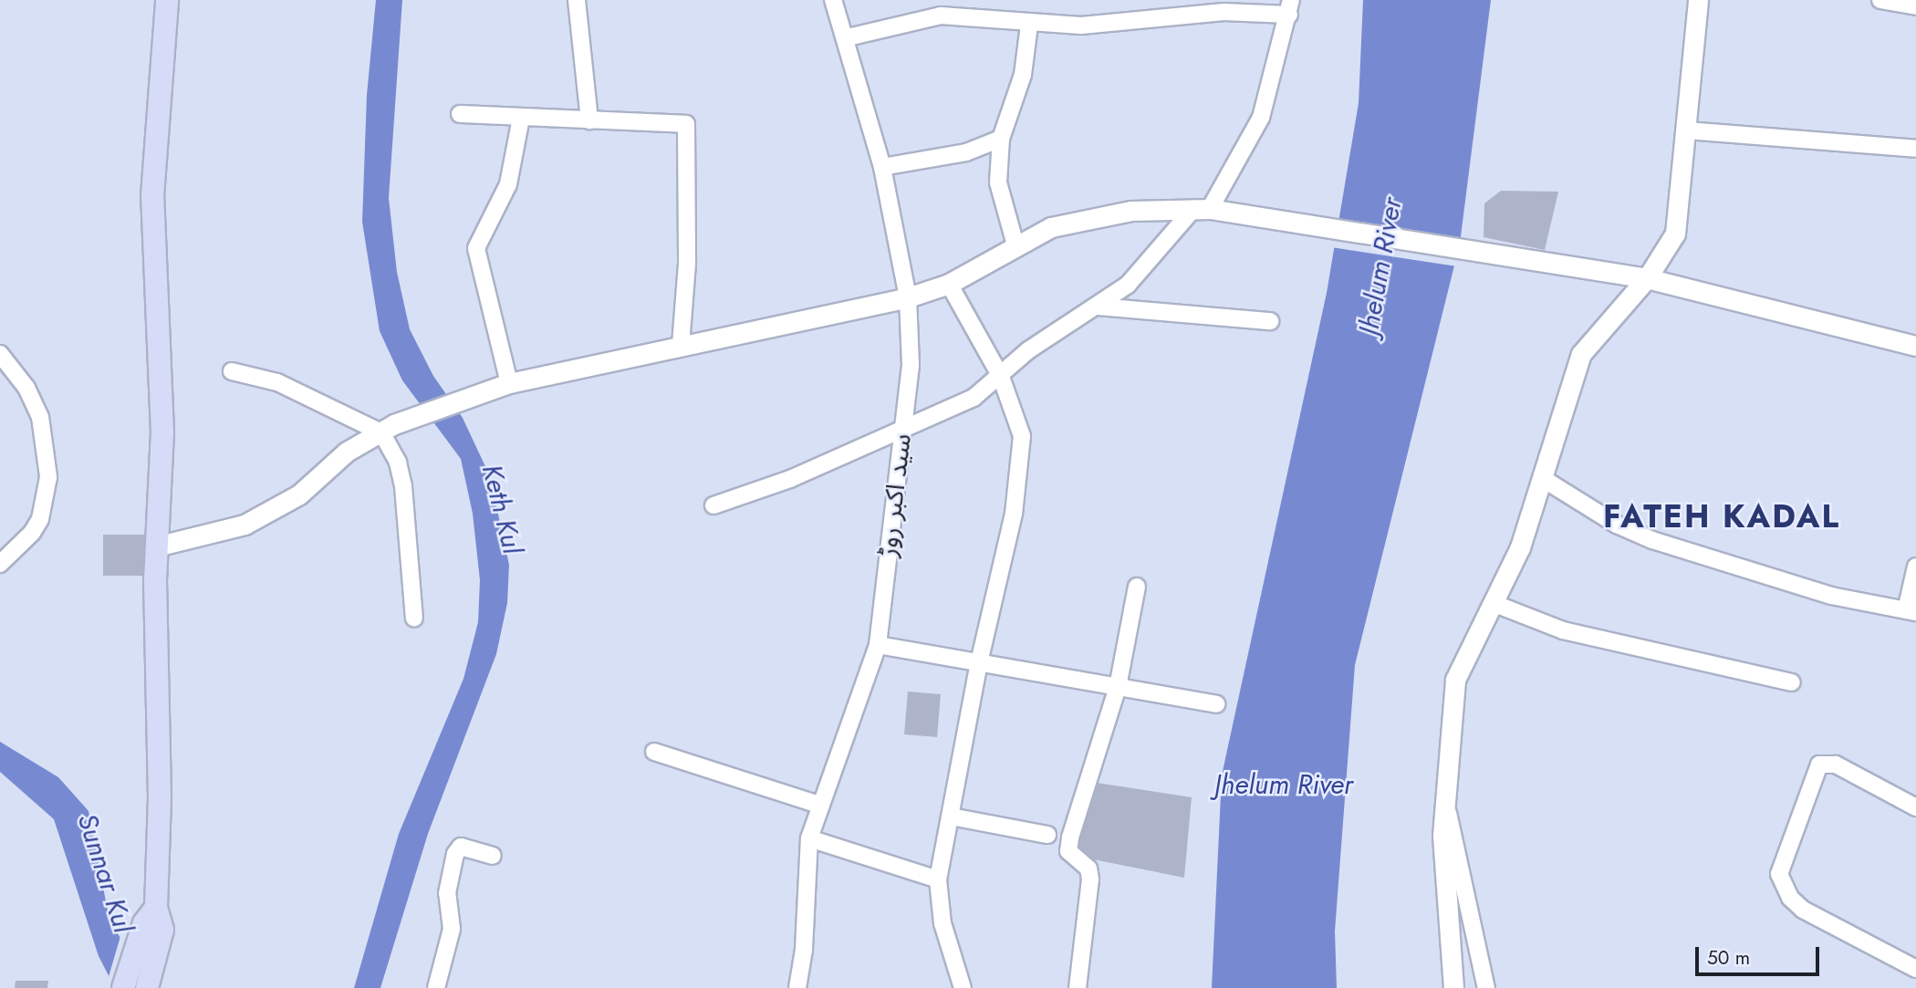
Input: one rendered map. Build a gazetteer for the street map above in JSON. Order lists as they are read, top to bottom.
{
  "streets": {
    "street": ["سید اکبر روڑ"]
  },
  "districts": ["FATEH KADAL"],
  "water": ["Jhelum River", "Keth Kul", "Sunnar Kul"],
  "scale_bar": "50 m"
}
